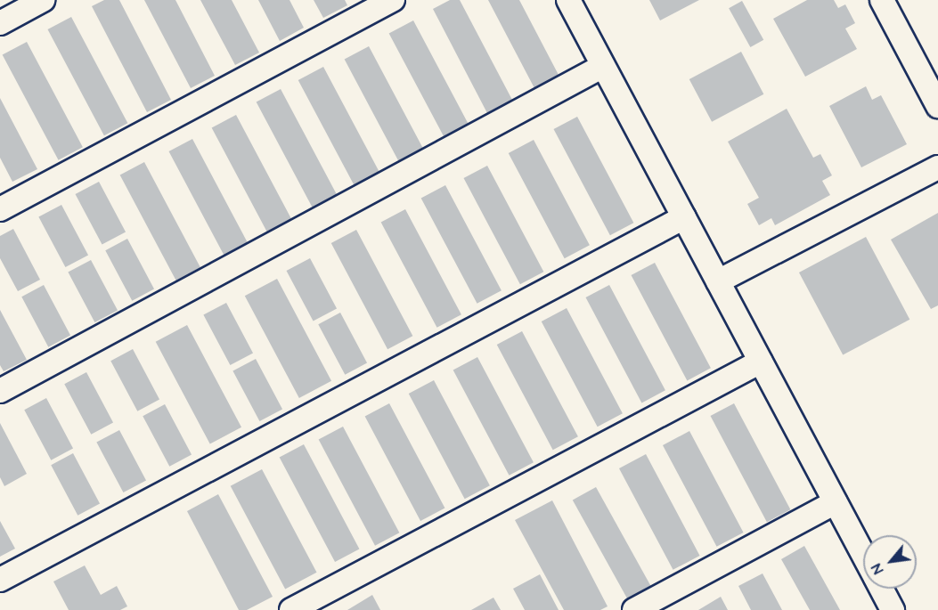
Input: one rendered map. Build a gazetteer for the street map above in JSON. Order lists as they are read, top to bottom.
{
  "north": "bottom left"
}
